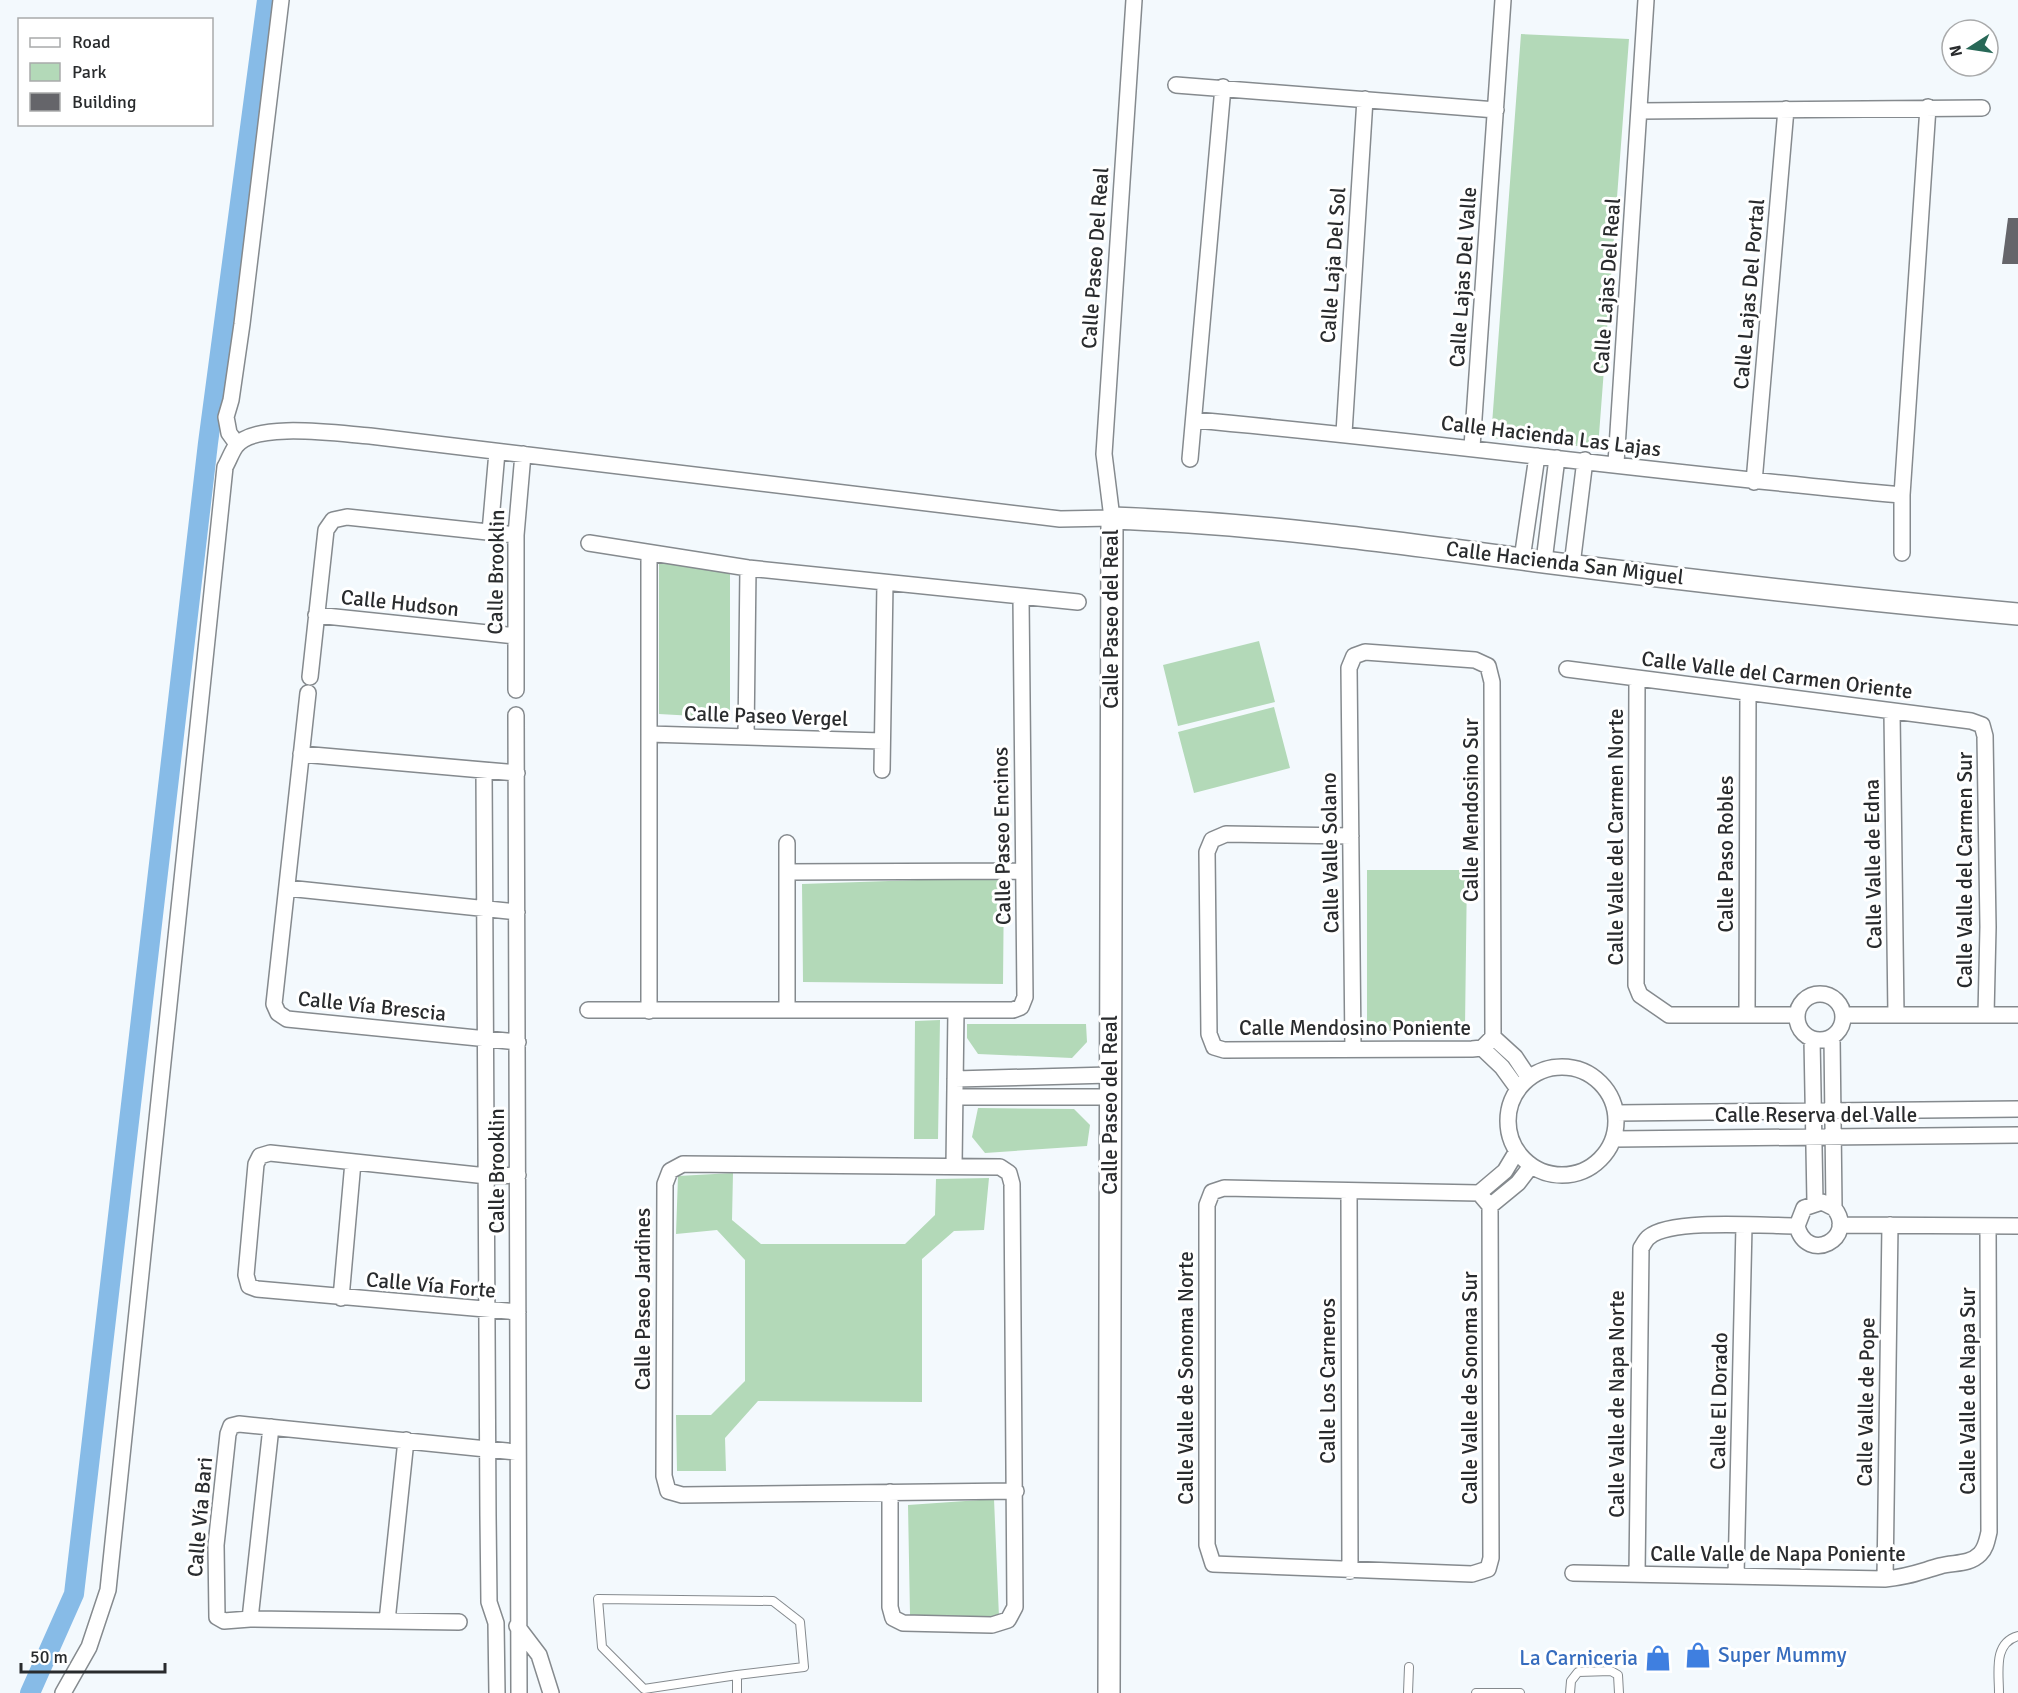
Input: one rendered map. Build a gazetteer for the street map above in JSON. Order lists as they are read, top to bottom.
{
  "streets": {
    "street": [
      "Calle Paseo Del Real",
      "Calle Laja Del Sol",
      "Calle Lajas Del Valle",
      "Calle Lajas Del Real",
      "Calle Lajas Del Portal",
      "Calle Hacienda Las Lajas",
      "Calle Hacienda San Miguel",
      "Calle Brooklin",
      "Calle Hudson",
      "Calle Paseo del Real",
      "Calle Valle del Carmen Oriente",
      "Calle Paseo Vergel",
      "Calle Mendosino Sur",
      "Calle Paseo Encinos",
      "Calle Valle del Carmen Norte",
      "Calle Valle Solano",
      "Calle Paso Robles",
      "Calle Valle de Edna",
      "Calle Valle del Carmen Sur",
      "Calle Vía Brescia",
      "Calle Mendosino Poniente",
      "Calle Reserva del Valle",
      "Calle Vía Forte",
      "Calle Paseo Jardines",
      "Calle Valle de Sonoma Norte",
      "Calle Los Carneros",
      "Calle Valle de Sonoma Sur",
      "Calle Valle de Napa Sur",
      "Calle El Dorado",
      "Calle Valle de Pope",
      "Calle Valle de Napa Norte",
      "Calle Vía Bari",
      "Calle Valle de Napa Poniente"
    ]
  },
  "crossings": [
    ["Calle Paseo Del Real", "Calle Hacienda San Miguel"],
    ["Calle Paseo Del Real", "Calle Paseo del Real"],
    ["Calle Laja Del Sol", "Calle Hacienda Las Lajas"],
    ["Calle Lajas Del Valle", "Calle Hacienda Las Lajas"],
    ["Calle Lajas Del Real", "Calle Hacienda Las Lajas"],
    ["Calle Lajas Del Portal", "Calle Hacienda Las Lajas"],
    ["Calle Hacienda San Miguel", "Calle Paseo del Real"],
    ["Calle Brooklin", "Calle Hudson"],
    ["Calle Brooklin", "Calle Vía Brescia"],
    ["Calle Brooklin", "Calle Vía Forte"],
    ["Calle Brooklin", "Calle Vía Bari"],
    ["Calle Valle del Carmen Oriente", "Calle Valle del Carmen Norte"],
    ["Calle Valle del Carmen Oriente", "Calle Paso Robles"],
    ["Calle Valle del Carmen Oriente", "Calle Valle de Edna"],
    ["Calle Valle del Carmen Oriente", "Calle Valle del Carmen Sur"],
    ["Calle Mendosino Sur", "Calle Valle Solano"],
    ["Calle Mendosino Sur", "Calle Mendosino Poniente"],
    ["Calle Valle del Carmen Norte", "Calle Paso Robles"],
    ["Calle Valle Solano", "Calle Mendosino Poniente"],
    ["Calle Valle de Sonoma Norte", "Calle Los Carneros"],
    ["Calle Valle de Sonoma Norte", "Calle Valle de Sonoma Sur"],
    ["Calle Los Carneros", "Calle Valle de Sonoma Sur"],
    ["Calle Valle de Napa Sur", "Calle Valle de Napa Poniente"],
    ["Calle El Dorado", "Calle Valle de Napa Norte"],
    ["Calle El Dorado", "Calle Valle de Napa Poniente"],
    ["Calle Valle de Pope", "Calle Valle de Napa Poniente"],
    ["Calle Valle de Napa Norte", "Calle Valle de Napa Poniente"]
  ],
  "places": {
    "shop": ["Super Mummy", "La Carniceria"]
  },
  "legend": ["Road", "Park", "Building"],
  "scale_bar": "50 m",
  "north": "left"
}
